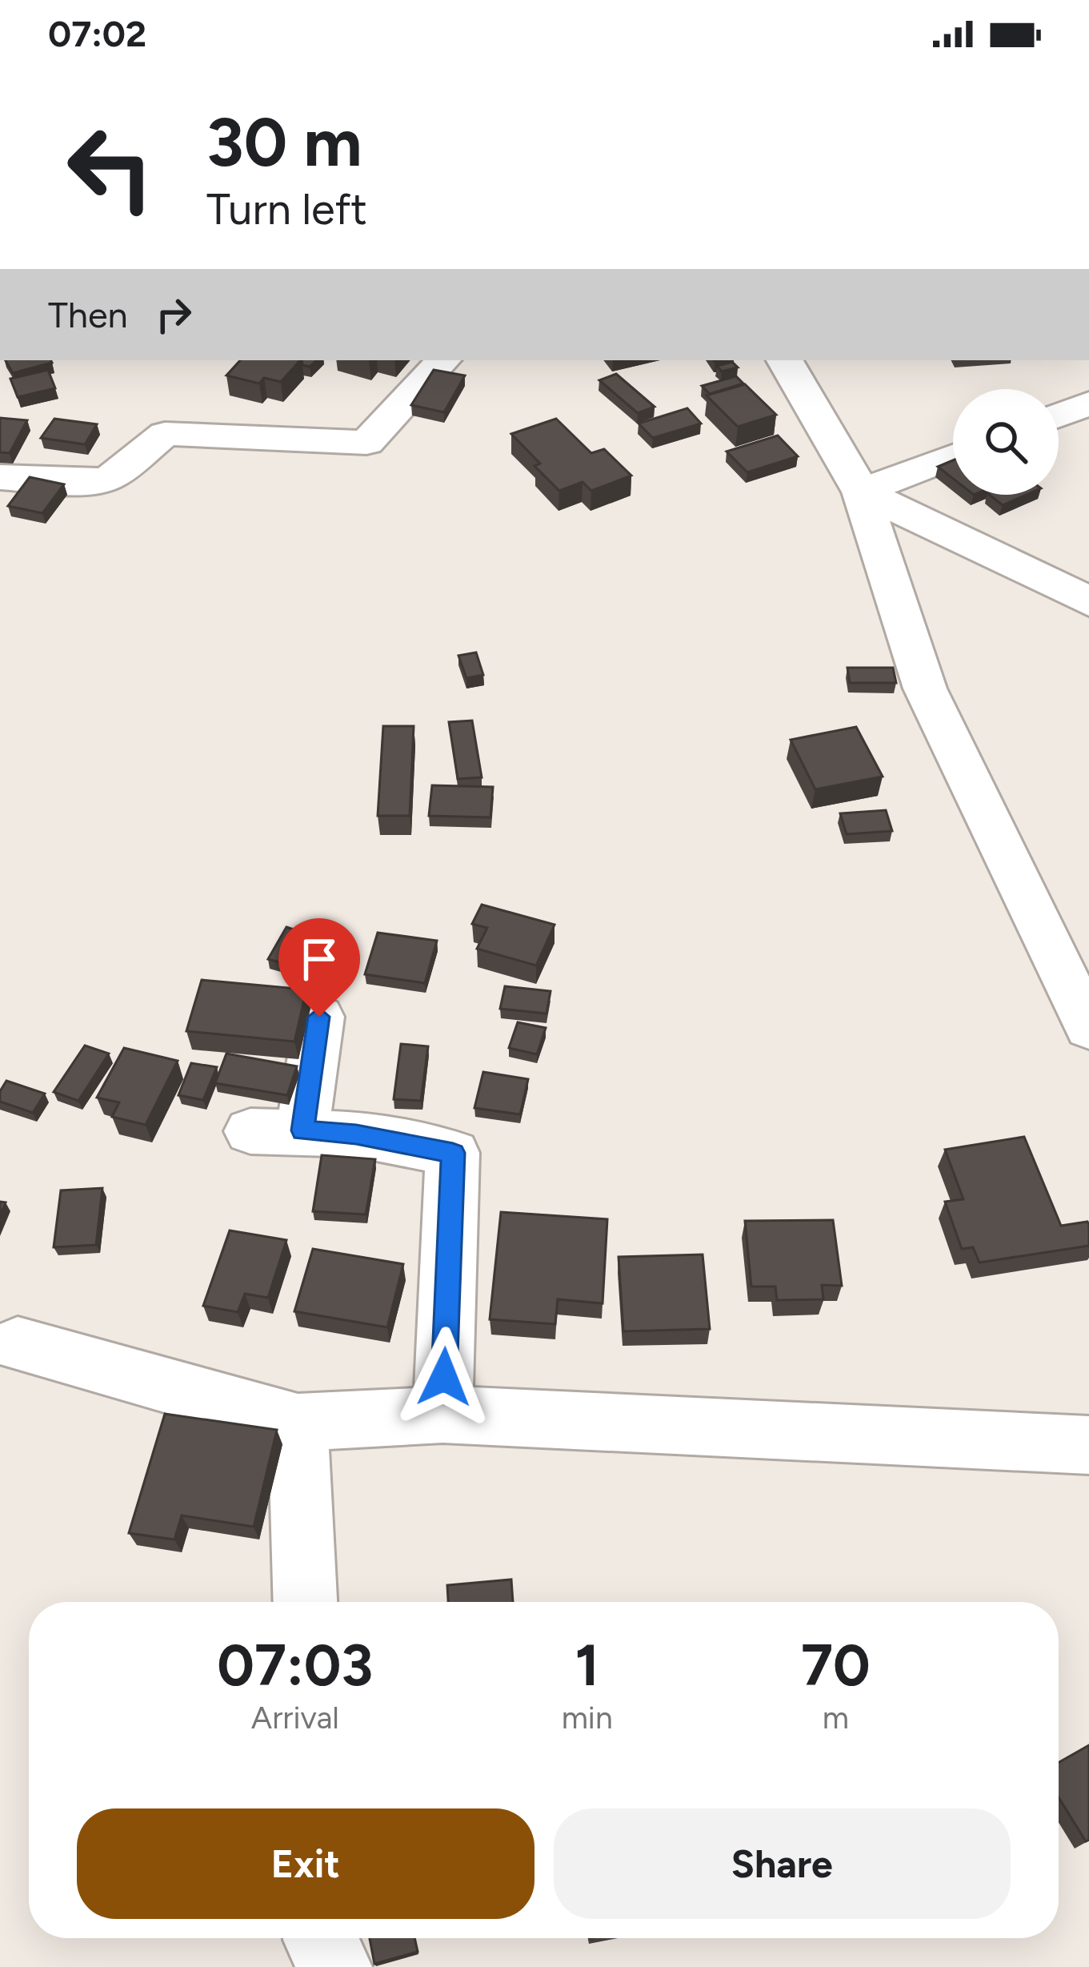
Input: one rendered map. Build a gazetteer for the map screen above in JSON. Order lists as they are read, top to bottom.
{
  "page": {
    "status": "07:02",
    "turn": ["30 m", "Turn left"],
    "then": "Then",
    "eta": [
      "07:03",
      "Arrival",
      "1",
      "min",
      "70",
      "m"
    ],
    "buttons": ["Exit", "Share"]
  }
}
